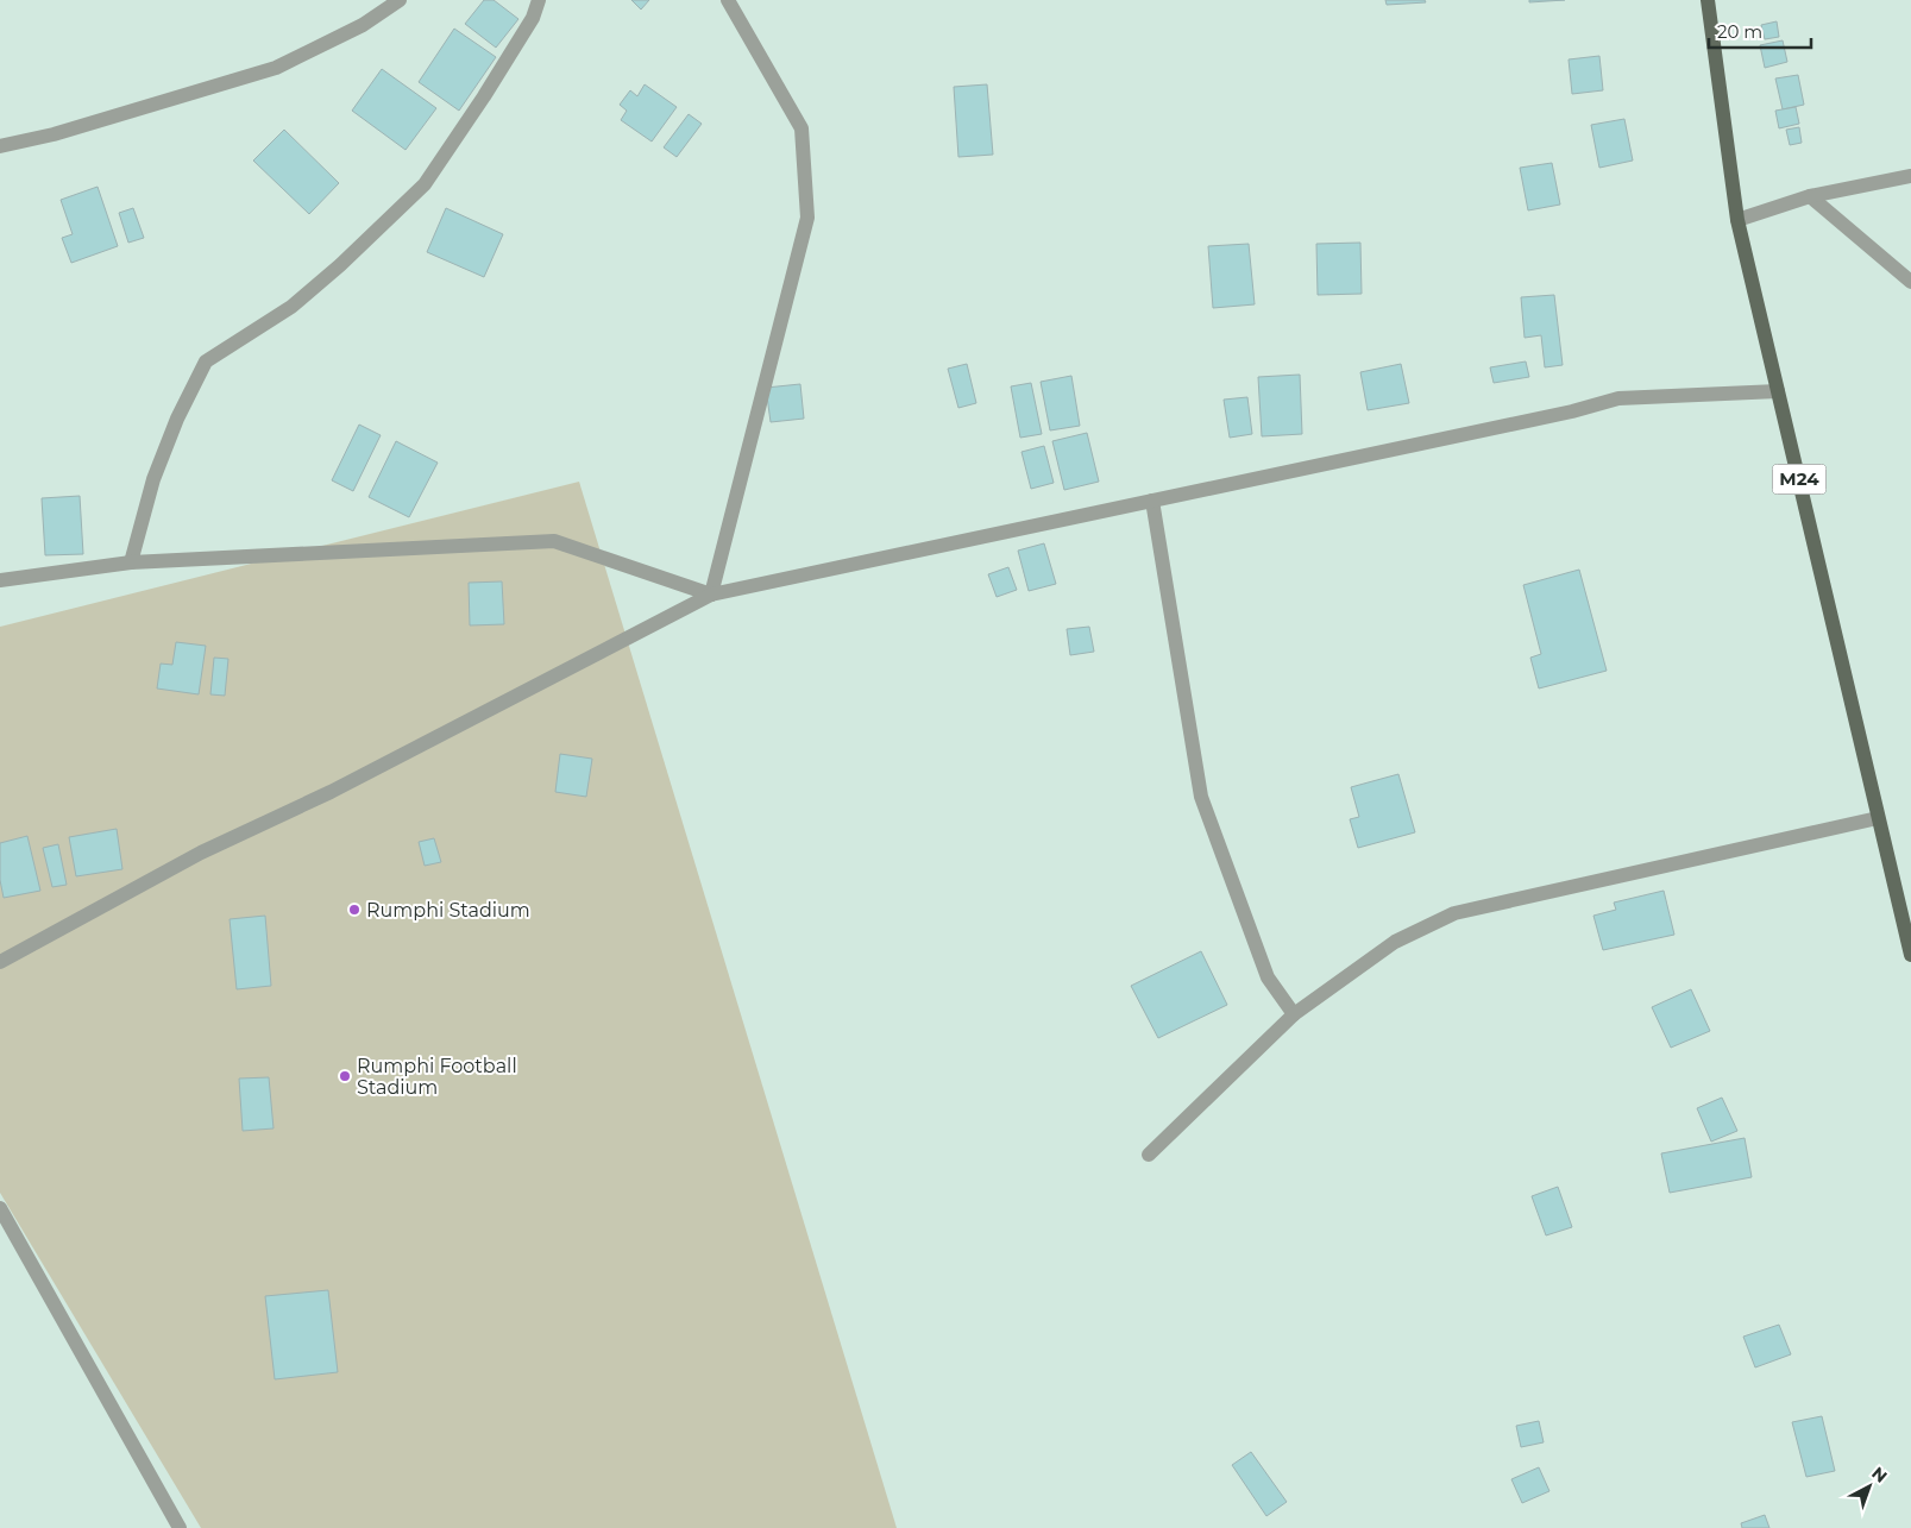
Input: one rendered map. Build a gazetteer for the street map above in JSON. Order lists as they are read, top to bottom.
{
  "streets": {
    "main road": ["M24"]
  },
  "places": ["Rumphi Stadium", "Rumphi Football Stadium"],
  "scale_bar": "20 m",
  "north": "top right"
}
